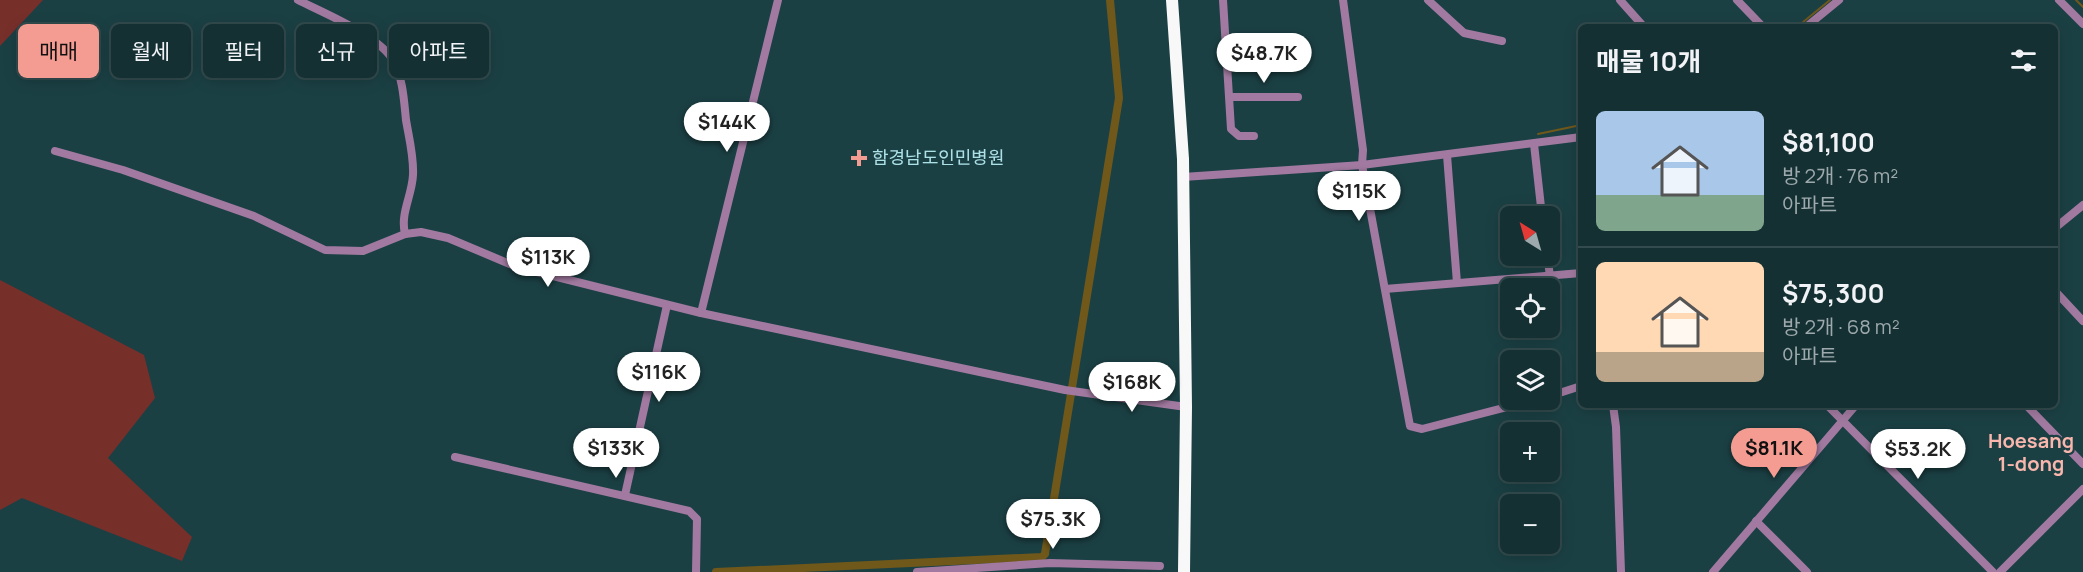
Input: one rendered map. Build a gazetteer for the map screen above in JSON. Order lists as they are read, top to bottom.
{
  "districts": ["Hoesang 1-dong"],
  "places": {
    "health": ["함경남도인민병원"]
  },
  "north": "top left",
  "page": {
    "chip": [
      "매매",
      "월세",
      "필터",
      "신규",
      "아파트"
    ],
    "heading": "매물 10개",
    "price": [
      "$48.7K",
      "$144K",
      "$115K",
      "$113K",
      "$116K",
      "$168K",
      "$133K",
      "$81.1K",
      "$53.2K",
      "$75.3K"
    ],
    "list": [
      {
        "name": "$81,100",
        "note": "방 2개 · 76 m² · 아파트"
      },
      {
        "name": "$75,300",
        "note": "방 2개 · 68 m² · 아파트"
      }
    ],
    "map_buttons": ["+", "−"]
  }
}
